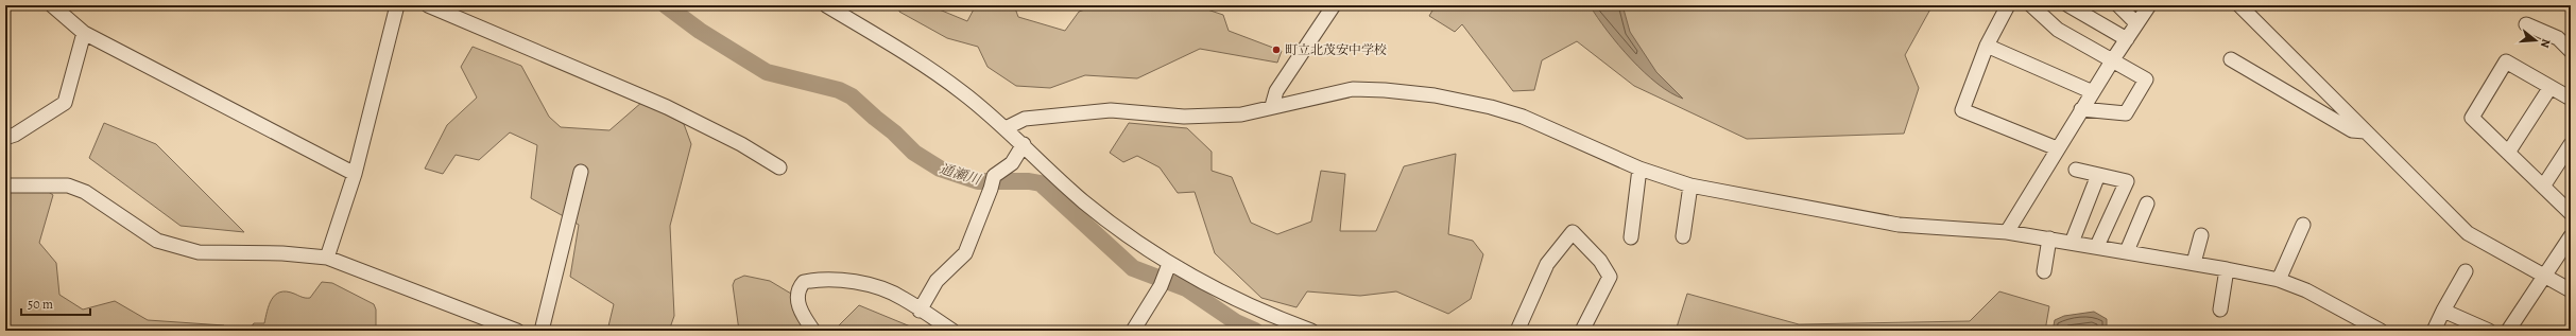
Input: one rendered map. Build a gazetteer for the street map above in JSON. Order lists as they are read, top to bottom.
{
  "water": ["通瀬川"],
  "places": ["町立北茂安中学校"],
  "scale_bar": "50 m",
  "north": "right"
}
